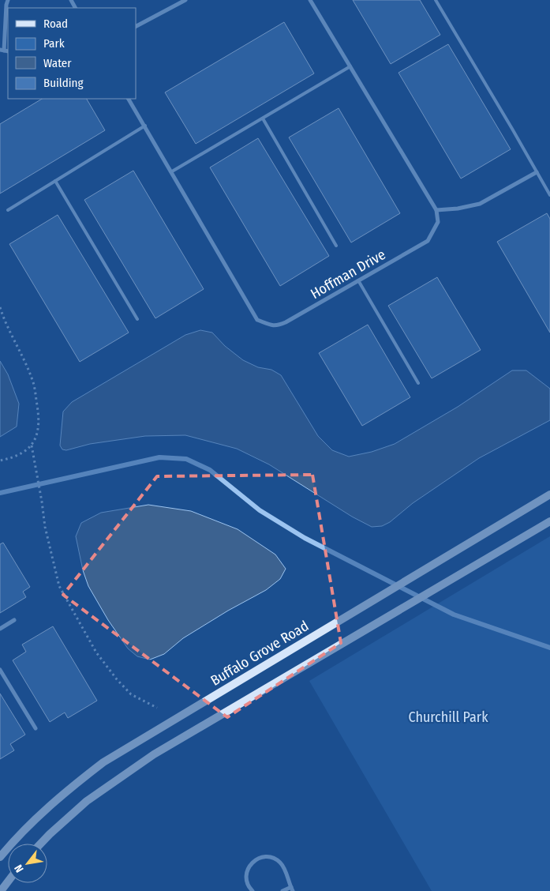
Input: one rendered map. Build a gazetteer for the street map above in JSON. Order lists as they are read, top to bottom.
{
  "streets": {
    "main road": ["Buffalo Grove Road"],
    "street": ["Hoffman Drive"]
  },
  "parks": ["Churchill Park"],
  "legend": [
    "Road",
    "Park",
    "Water",
    "Building"
  ],
  "north": "bottom left"
}
